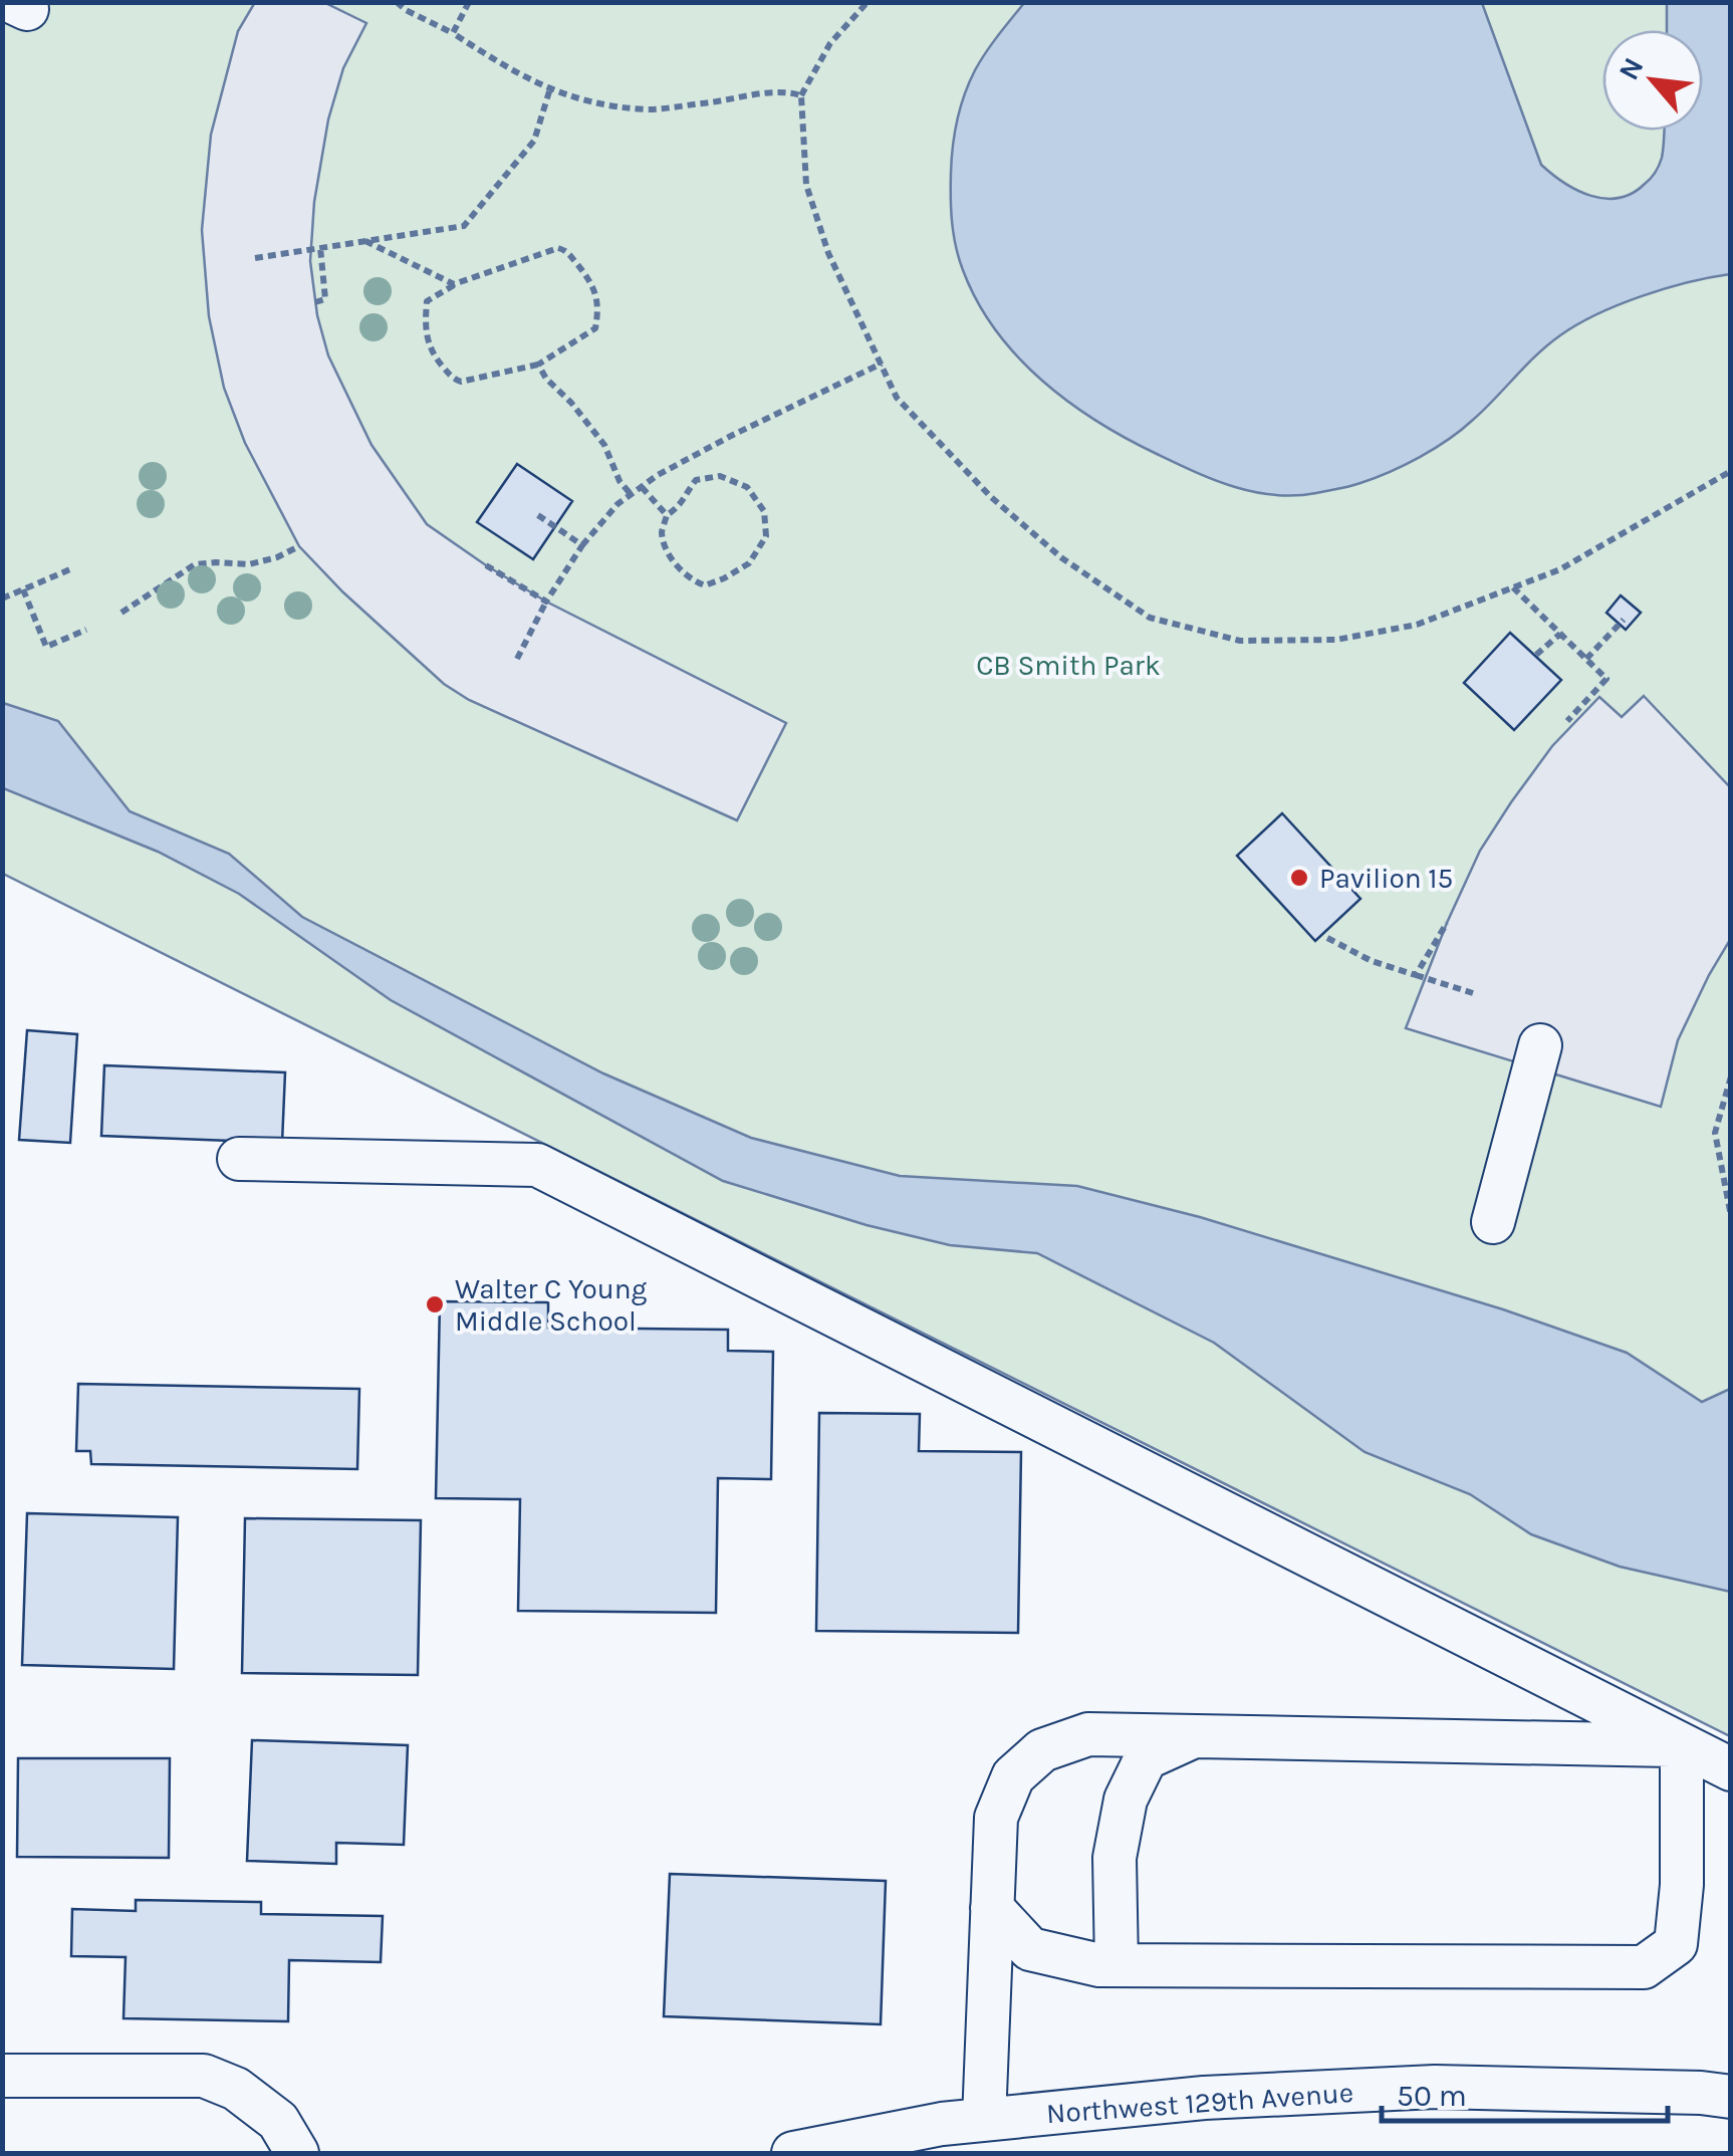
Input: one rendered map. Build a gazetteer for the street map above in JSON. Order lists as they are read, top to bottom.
{
  "streets": {
    "street": ["Northwest 129th Avenue"]
  },
  "parks": ["CB Smith Park"],
  "places": ["Pavilion 15", "Walter C Young Middle School"],
  "scale_bar": "50 m",
  "north": "top left"
}
